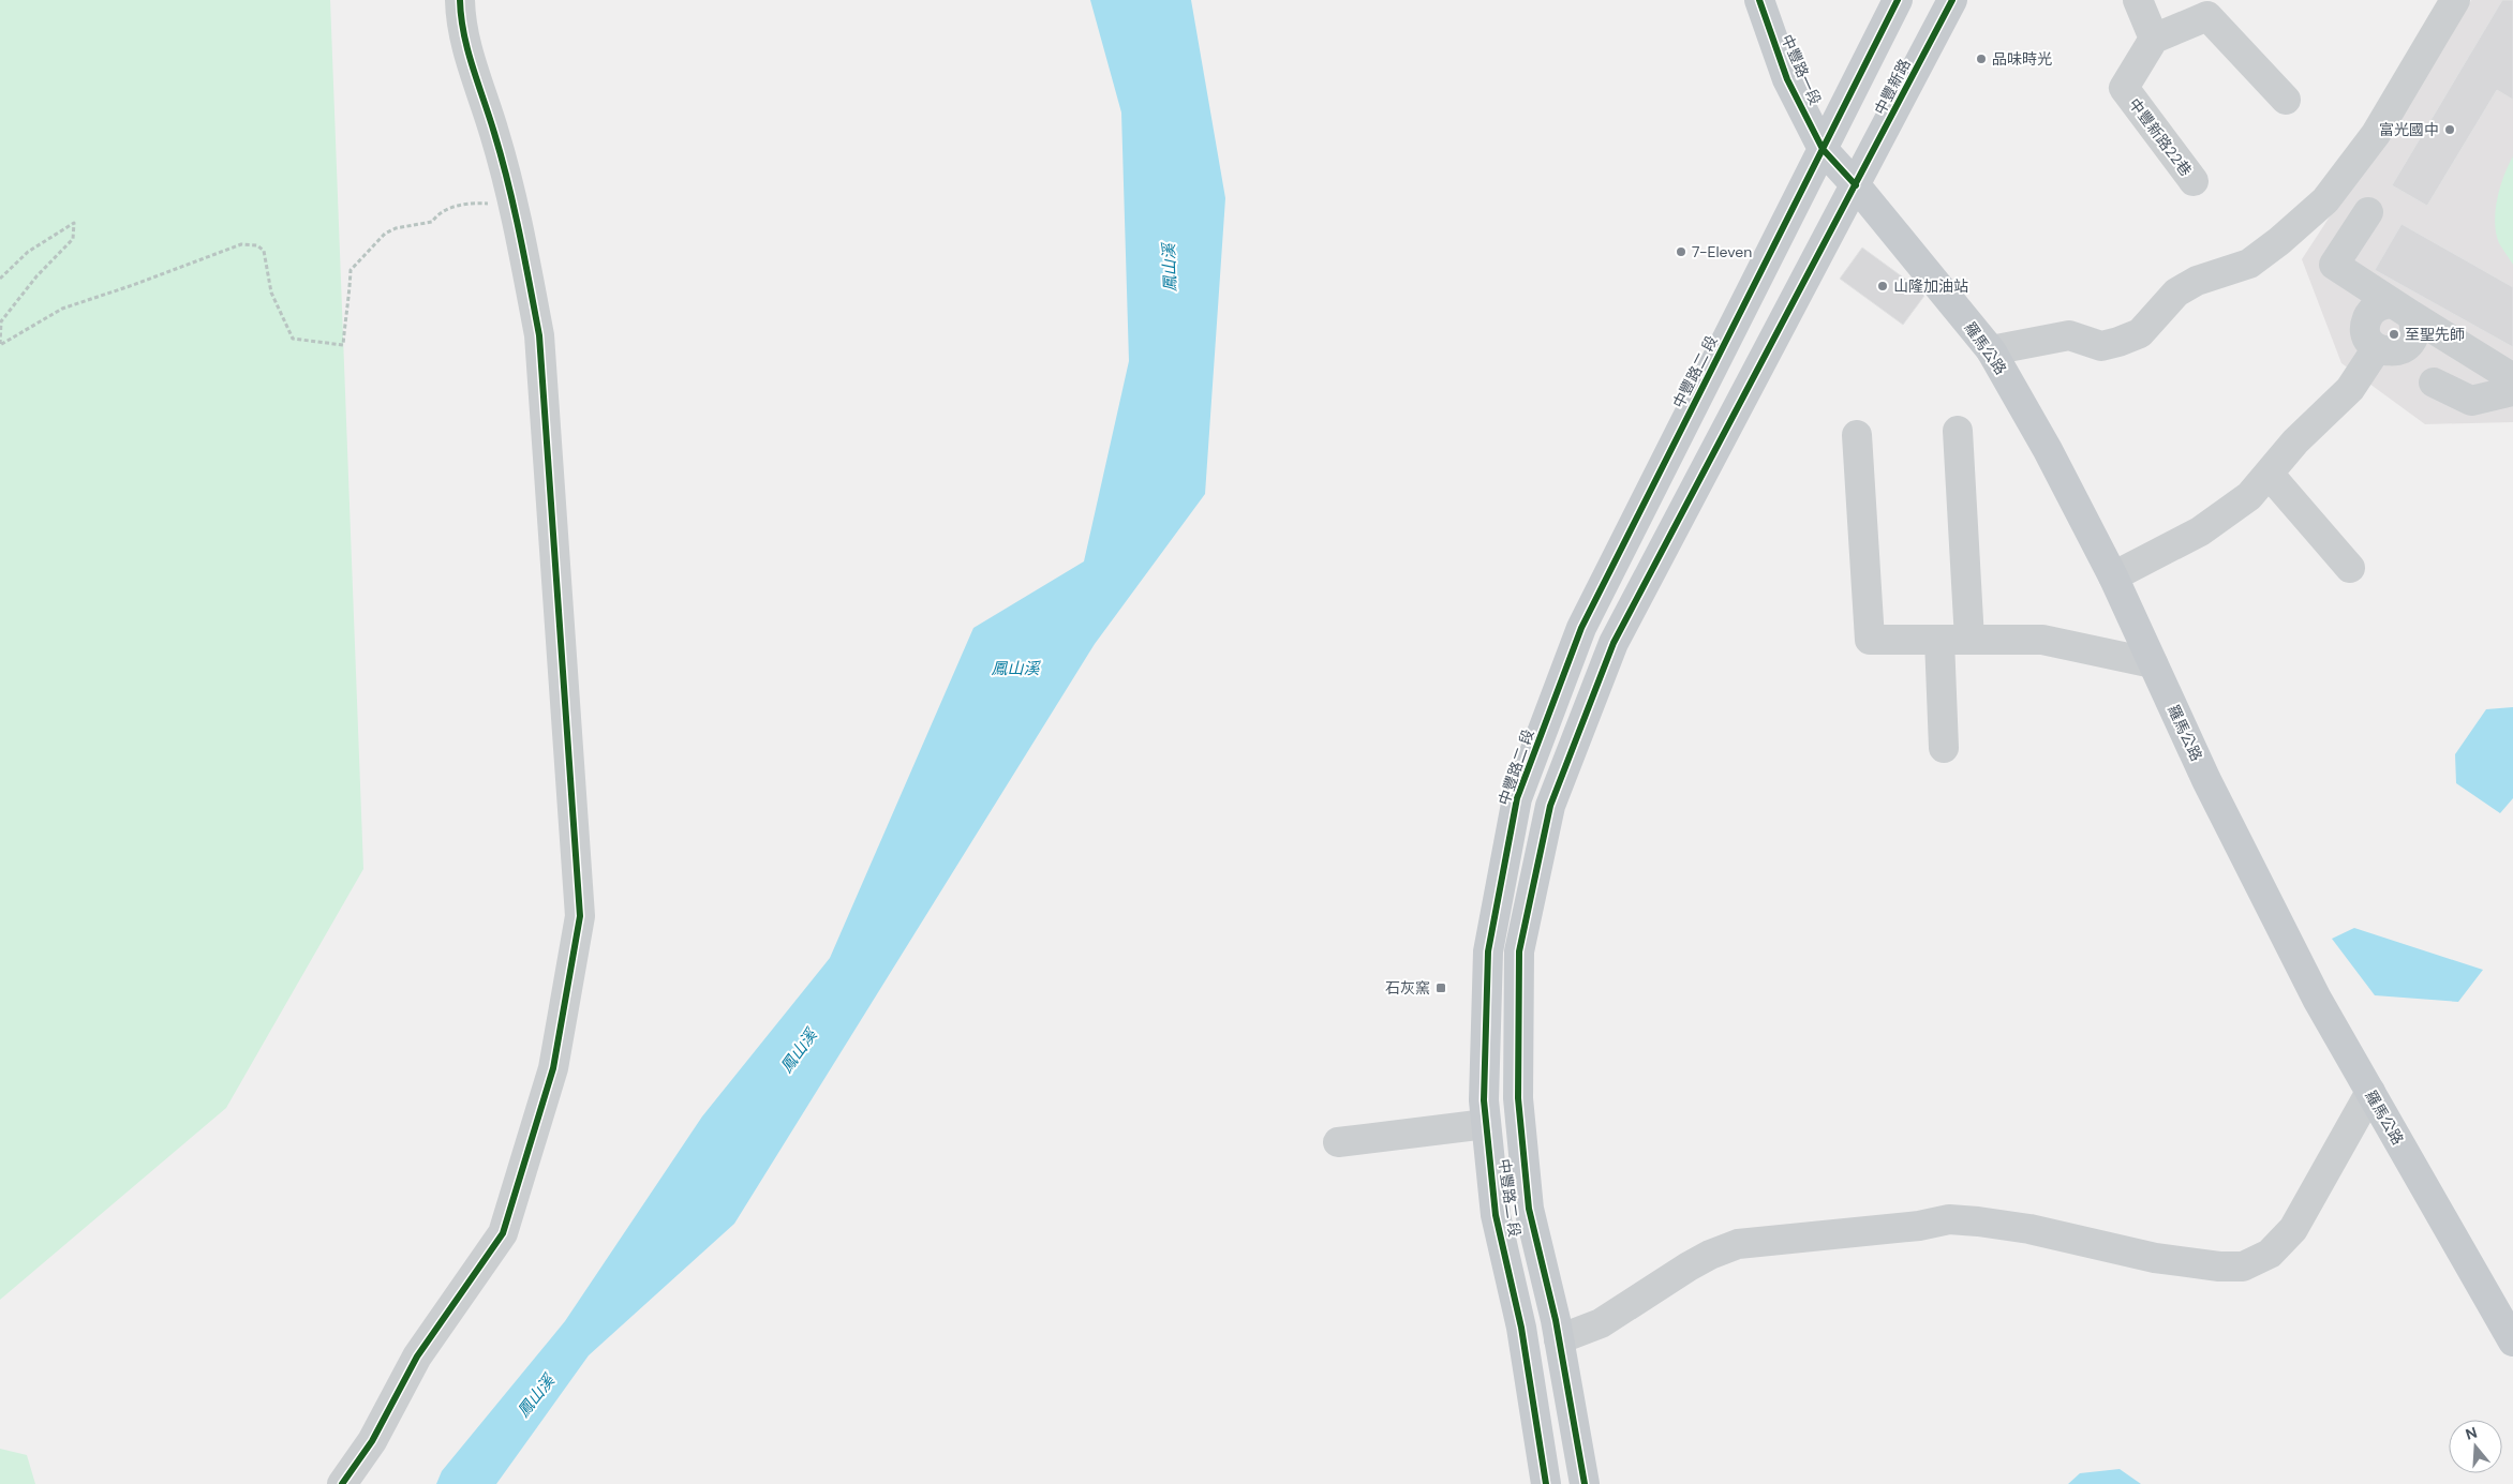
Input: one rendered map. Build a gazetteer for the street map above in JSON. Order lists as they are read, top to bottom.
{
  "streets": {
    "main road": [
      "中豐路一段",
      "中豐新路",
      "羅馬公路",
      "中豐路二 段"
    ],
    "street": ["中豐新路22巷"]
  },
  "crossings": [
    ["中豐路一段", "羅馬公路"],
    ["中豐路一段", "中豐路二 段"],
    ["中豐新路", "羅馬公路"],
    ["中豐新路", "中豐路二 段"],
    ["羅馬公路", "中豐路二 段"]
  ],
  "water": ["鳳山溪"],
  "places": {
    "other": [
      "品味時光",
      "富光國中",
      "7-Eleven",
      "山隆加油站",
      "至聖先師"
    ],
    "transit": ["石灰窯"]
  },
  "north": "top"
}
